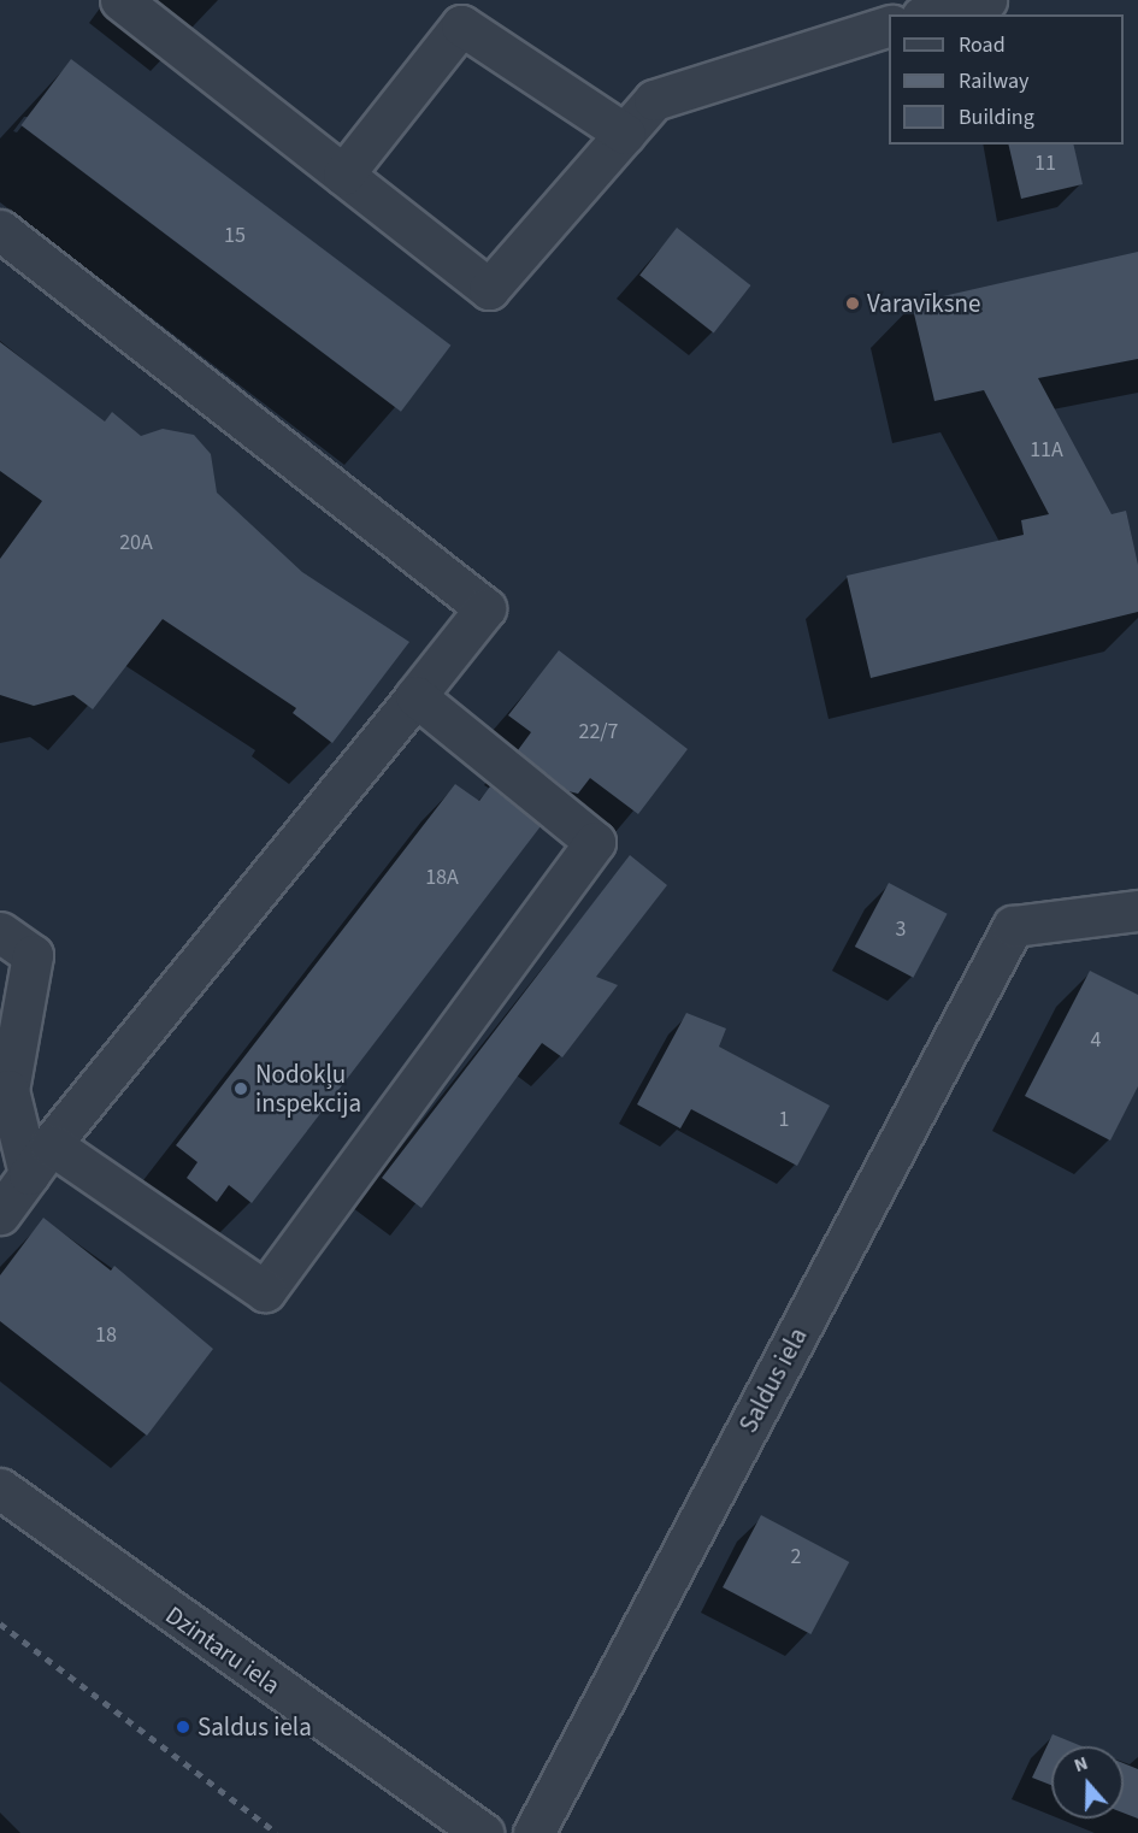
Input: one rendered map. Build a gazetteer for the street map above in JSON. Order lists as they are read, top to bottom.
{
  "streets": {
    "street": ["Saldus iela", "Dzintaru iela"]
  },
  "places": ["Varavīksne", "Nodokļu inspekcija", "Saldus iela"],
  "house_numbers": [
    "11",
    "15",
    "11A",
    "20A",
    "22/7",
    "18A",
    "3",
    "4",
    "1",
    "18",
    "2"
  ],
  "legend": ["Road", "Railway", "Building"],
  "north": "top"
}
